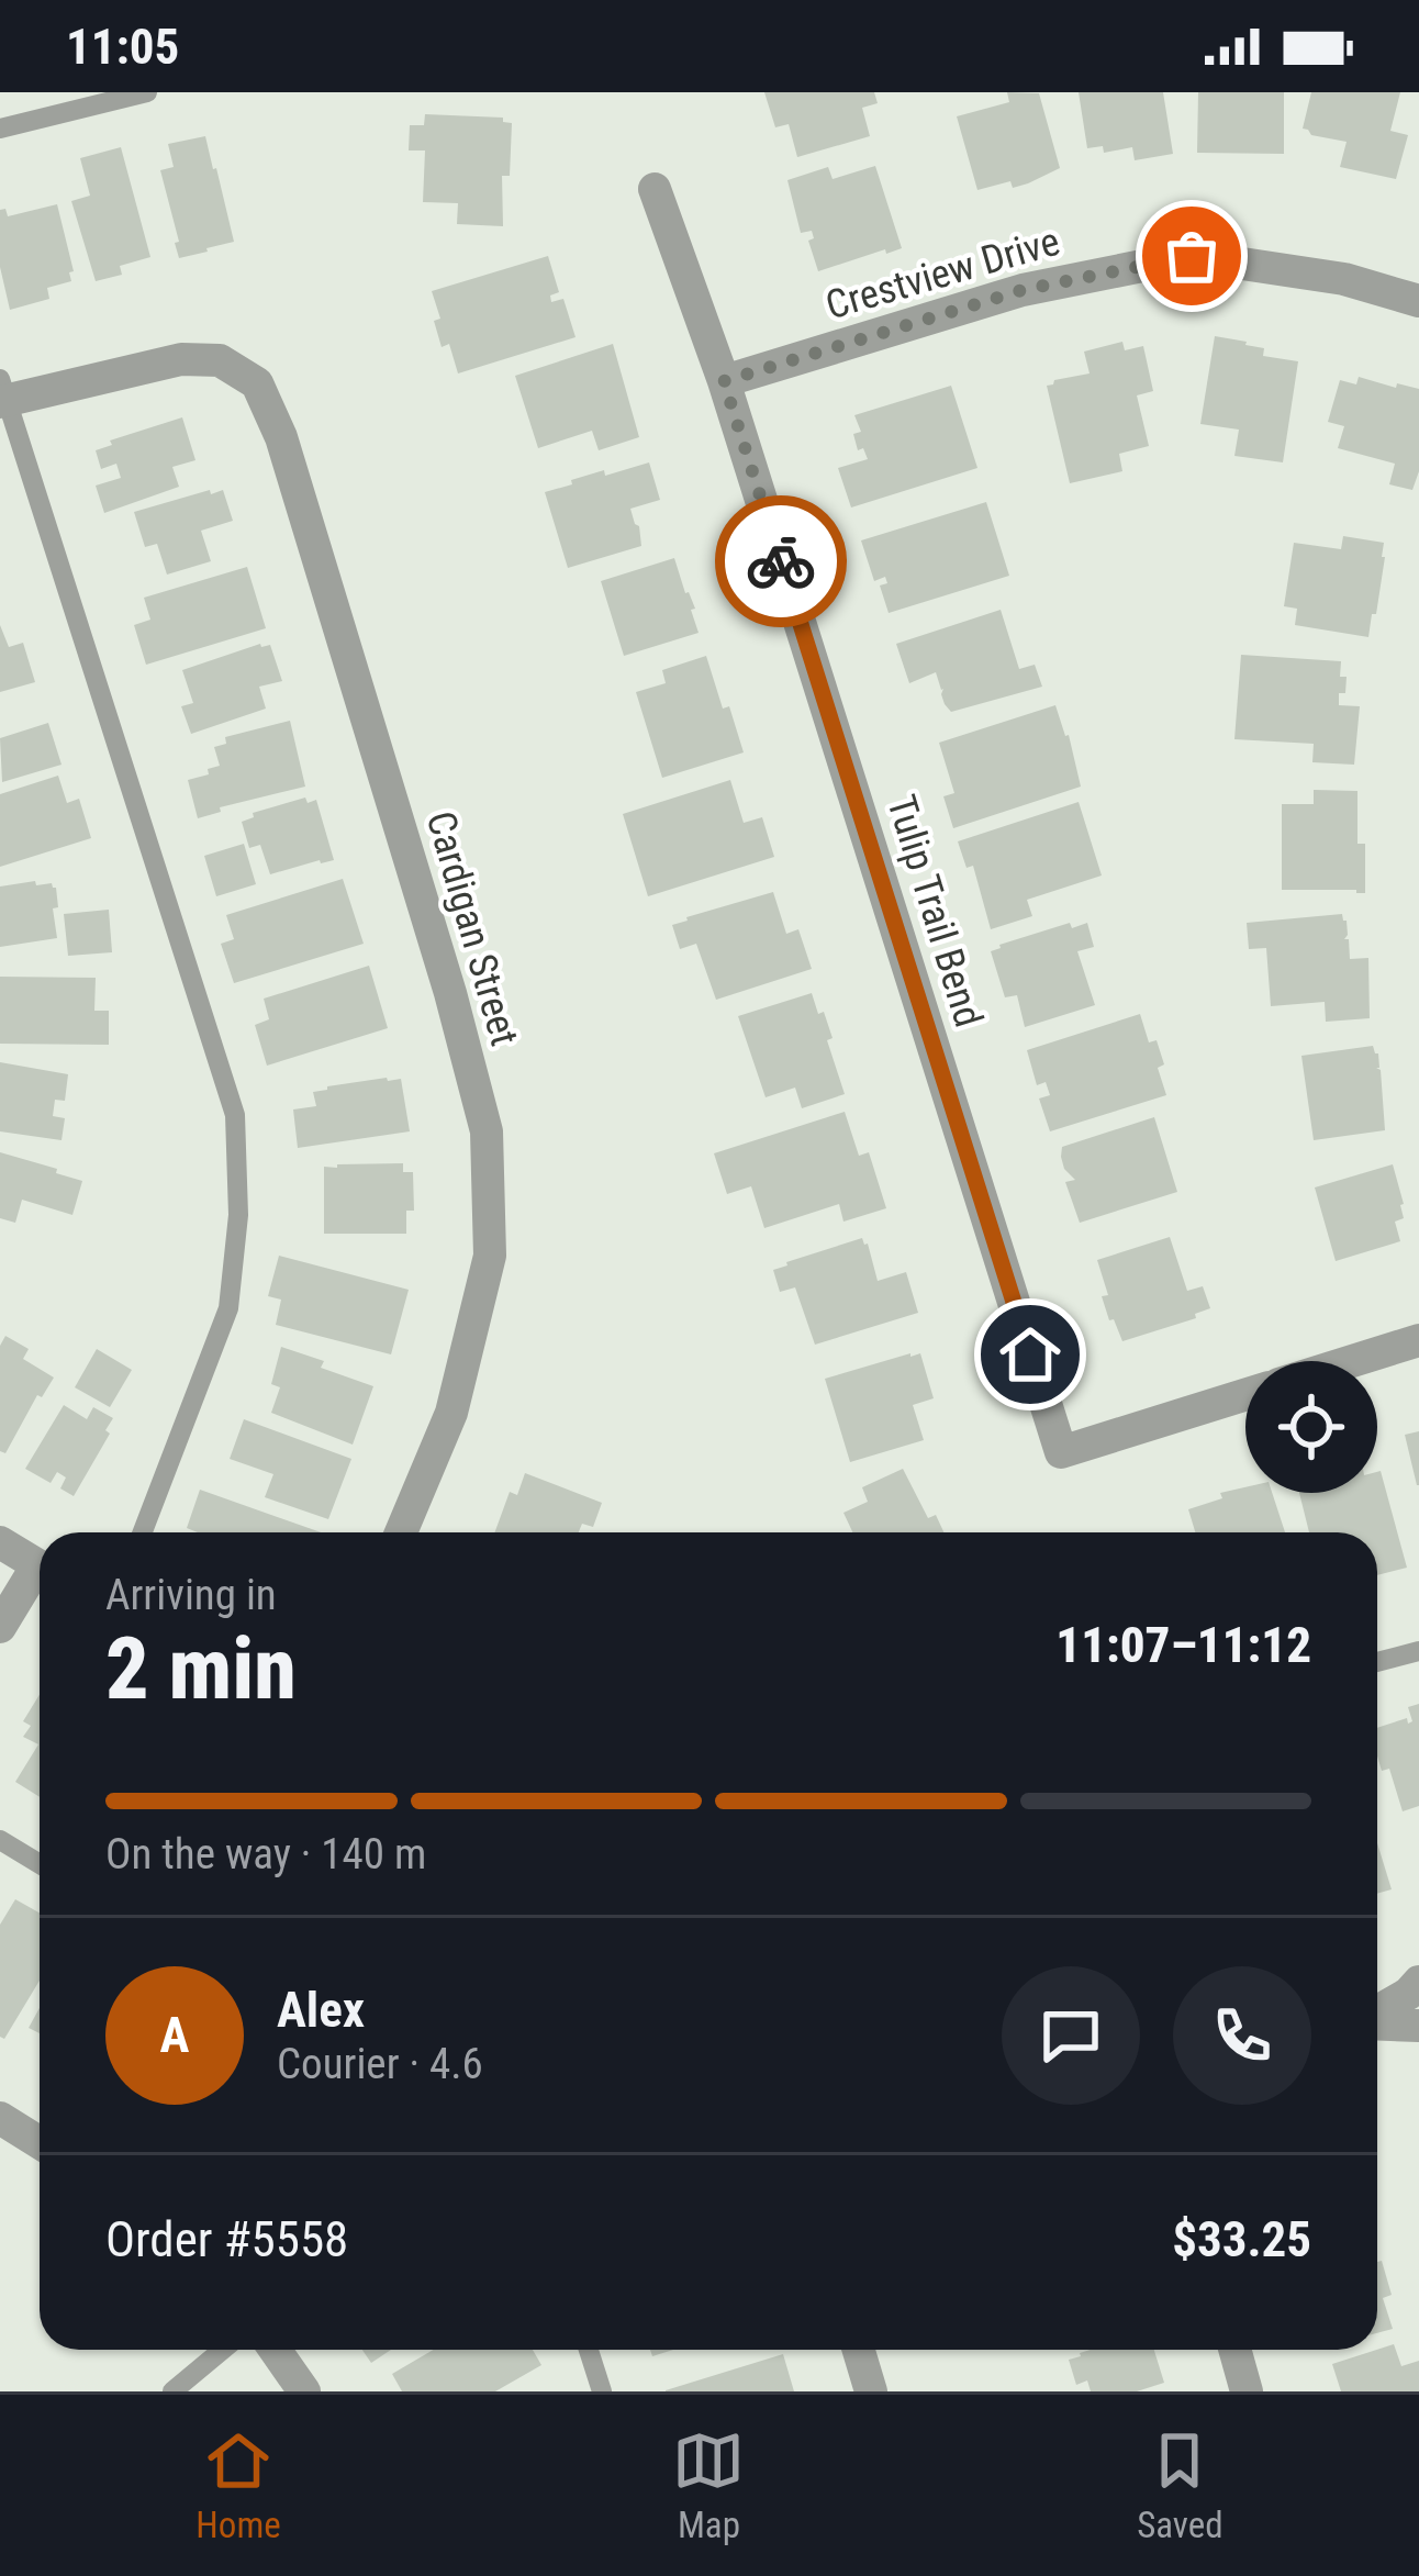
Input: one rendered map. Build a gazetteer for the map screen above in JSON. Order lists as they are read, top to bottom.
{
  "streets": {
    "street": ["Crestview Drive", "Tulip Trail Bend", "Cardigan Street"]
  },
  "crossings": [
    ["Crestview Drive", "Tulip Trail Bend"]
  ],
  "page": {
    "status": "11:05",
    "heading": ["2 min", "Arriving in", "11:07–11:12"],
    "panel": [
      "Alex",
      "Courier · 4.6",
      "Order #5558",
      "$33.25"
    ],
    "bar": "On the way · 140 m",
    "round": "A",
    "tabs": ["Home", "Map", "Saved"]
  }
}
